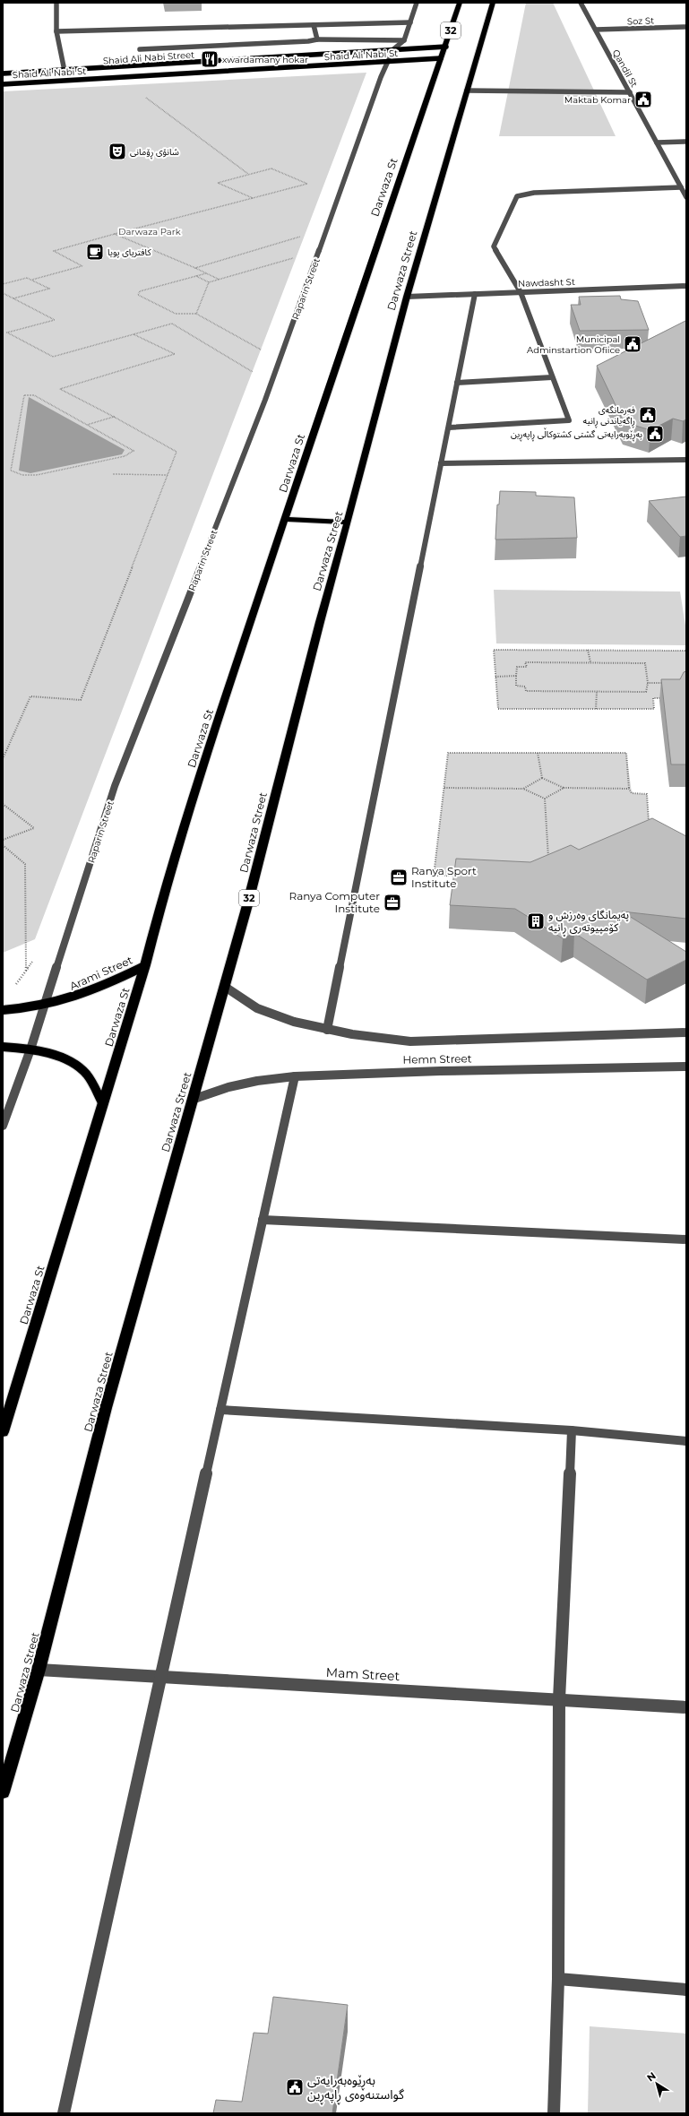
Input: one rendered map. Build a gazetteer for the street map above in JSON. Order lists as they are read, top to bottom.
{
  "streets": {
    "highway": ["32", "Darwaza St", "Darwaza Street"],
    "main road": ["Shaid Ali Nabi St", "Shaid Ali Nabi Street", "Arami Street"],
    "street": [
      "Soz St",
      "Qandil St",
      "Nawdasht St",
      "Raparin Street",
      "Hemn Street",
      "Mam Street"
    ]
  },
  "crossings": [
    ["Soz St", "Qandil St"],
    ["32", "Shaid Ali Nabi St"],
    ["32", "Shaid Ali Nabi Street"],
    ["32", "Darwaza St"],
    ["Shaid Ali Nabi St", "Darwaza St"],
    ["Shaid Ali Nabi St", "Raparin Street"],
    ["Shaid Ali Nabi Street", "Raparin Street"],
    ["Darwaza St", "Arami Street"],
    ["Darwaza Street", "Nawdasht St"],
    ["Darwaza Street", "Hemn Street"],
    ["Darwaza Street", "Mam Street"],
    ["Raparin Street", "Arami Street"]
  ],
  "parks": ["Darwaza Park"],
  "places": {
    "restaurant": ["xwardamany hokar"],
    "public building": [
      "Maktab Komar",
      "Municipal Adminstartion Ofiice",
      "فەرمانگەی ڕاگەیاندنی ڕانیە",
      "بەڕێوبەرایەتی گشتی کشتوکاڵی ڕاپەڕین",
      "بەڕێوەبەرایەتی گواستنەوەی ڕاپەڕین"
    ],
    "theatre": ["شانۆی ڕۆمانی"],
    "cafe": ["کافتریای پویا"],
    "office": ["Ranya Sport Institute", "Ranya Computer Institute"],
    "building": ["پەیمانگای وەرزش و کۆمپیوتەری ڕانیە"]
  },
  "north": "top left"
}
